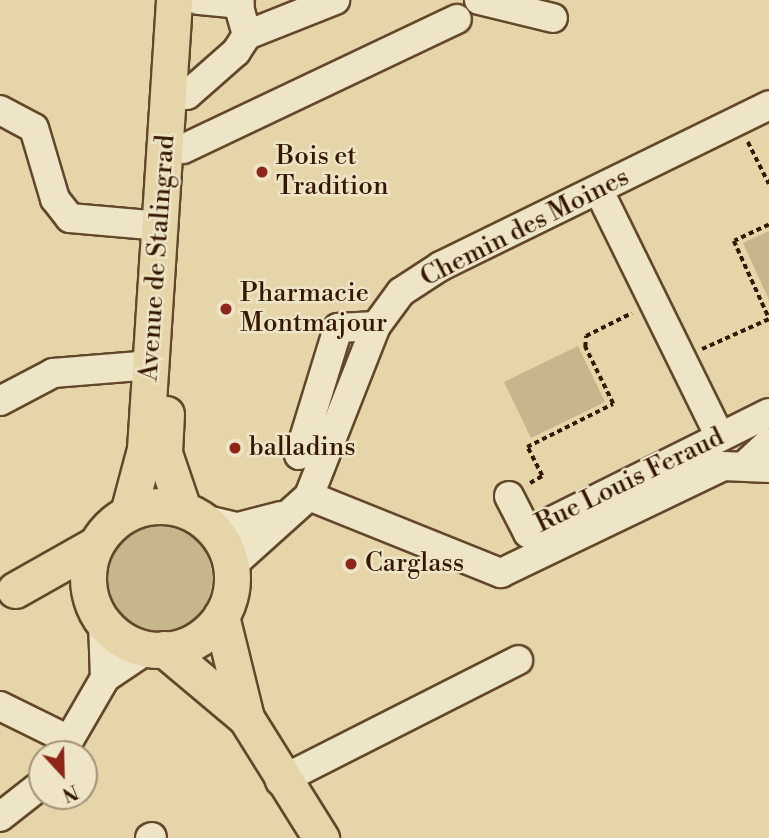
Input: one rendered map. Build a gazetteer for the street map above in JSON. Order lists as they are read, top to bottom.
{
  "streets": {
    "main road": ["Avenue de Stalingrad"],
    "street": ["Chemin des Moines", "Rue Louis Feraud"]
  },
  "places": [
    "Bois et Tradition",
    "Pharmacie Montmajour",
    "balladins",
    "Carglass"
  ],
  "north": "bottom"
}
